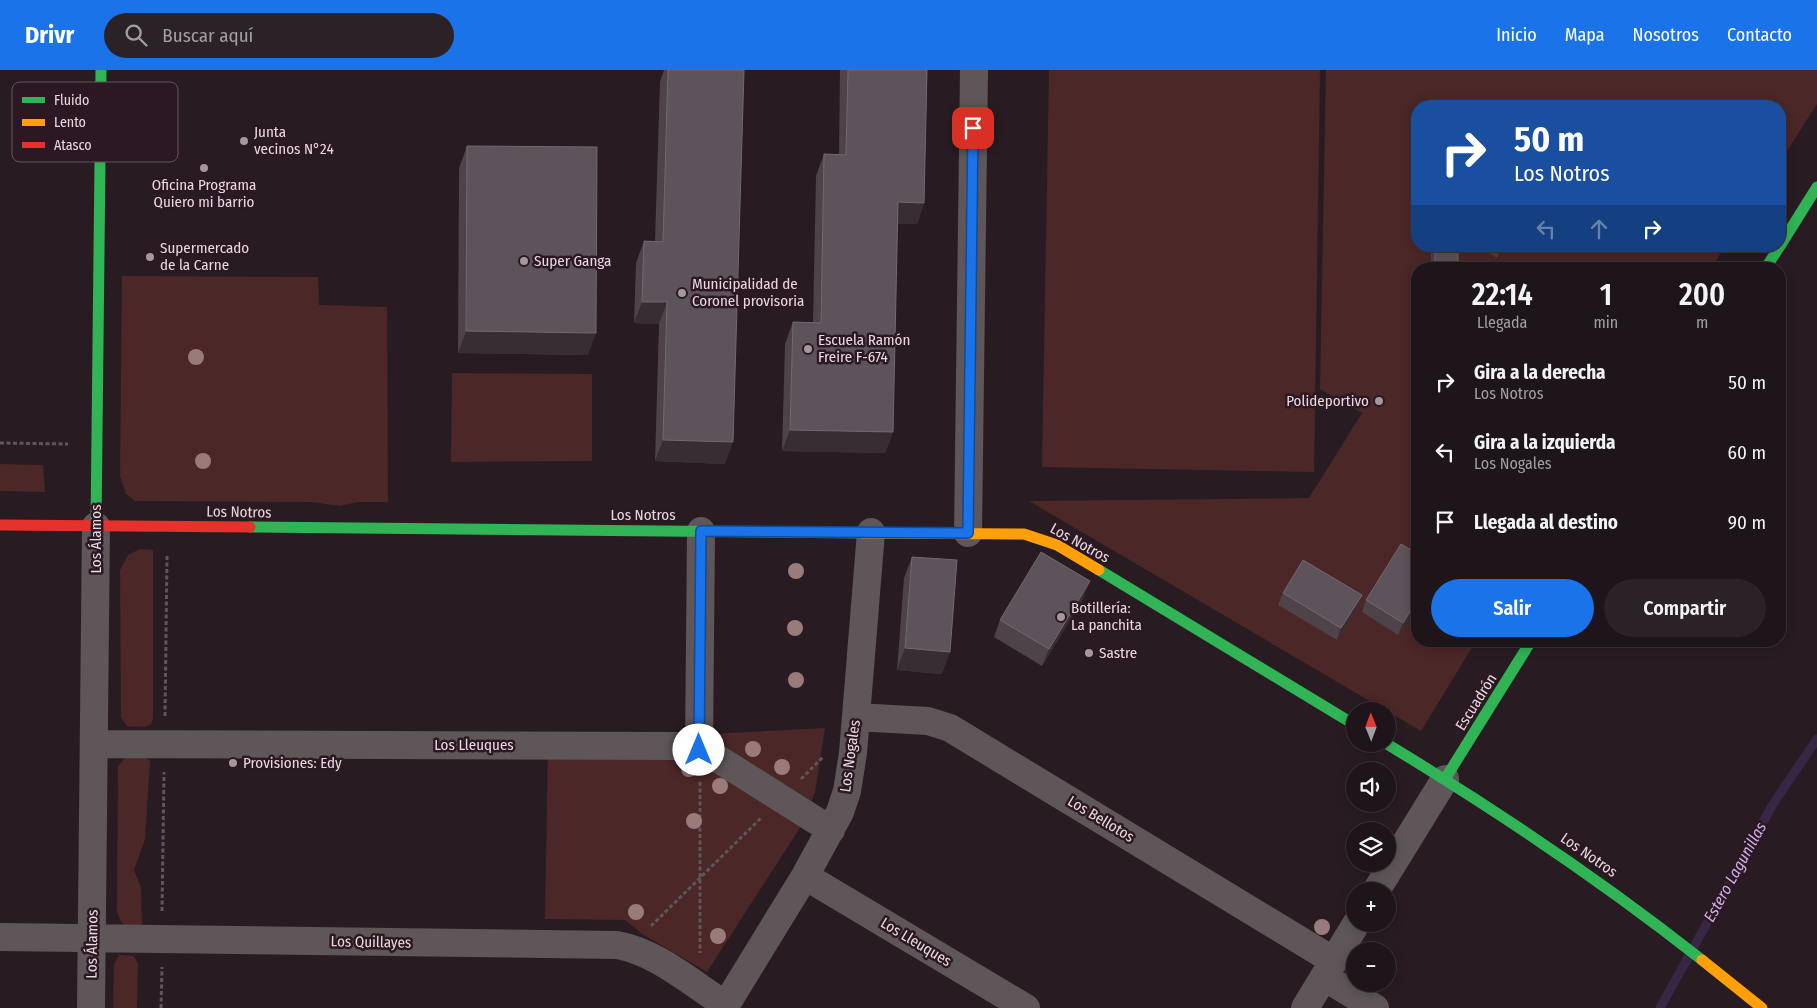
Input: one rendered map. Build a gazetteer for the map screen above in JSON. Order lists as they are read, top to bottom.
{
  "streets": {
    "street": [
      "Los Notros",
      "Los Álamos",
      "Escuadrón",
      "Los Lleuques",
      "Los Nogales",
      "Los Bellotos",
      "Los Quillayes"
    ]
  },
  "crossings": [
    ["Los Notros", "Los Álamos"],
    ["Los Notros", "Escuadrón"],
    ["Los Notros", "Los Nogales"],
    ["Los Álamos", "Los Lleuques"],
    ["Los Álamos", "Los Quillayes"],
    ["Los Lleuques", "Los Nogales"],
    ["Los Nogales", "Los Bellotos"],
    ["Los Nogales", "Los Quillayes"]
  ],
  "water": ["Estero Lagunillas"],
  "places": [
    "Junta vecinos N°24",
    "Oficina Programa Quiero mi barrio",
    "Supermercado de la Carne",
    "Super Ganga",
    "Municipalidad de Coronel provisoria",
    "Escuela Ramón Freire F-674",
    "Polideportivo",
    "Botillería: La panchita",
    "Sastre",
    "Provisiones: Edy"
  ],
  "legend": ["Fluido", "Lento", "Atasco"],
  "north": "top",
  "page": {
    "header": "Drivr",
    "search": "Buscar aquí",
    "nav": [
      "Inicio",
      "Mapa",
      "Nosotros",
      "Contacto"
    ],
    "turn": ["50 m", "Los Notros"],
    "eta": [
      "22:14",
      "Llegada",
      "1",
      "min",
      "200",
      "m"
    ],
    "list": [
      {
        "name": "Gira a la derecha",
        "note": "Los Notros",
        "value": "50 m"
      },
      {
        "name": "Gira a la izquierda",
        "note": "Los Nogales",
        "value": "60 m"
      },
      {
        "name": "Llegada al destino",
        "value": "90 m"
      }
    ],
    "buttons": ["Salir", "Compartir"],
    "map_buttons": ["+", "−"]
  }
}
